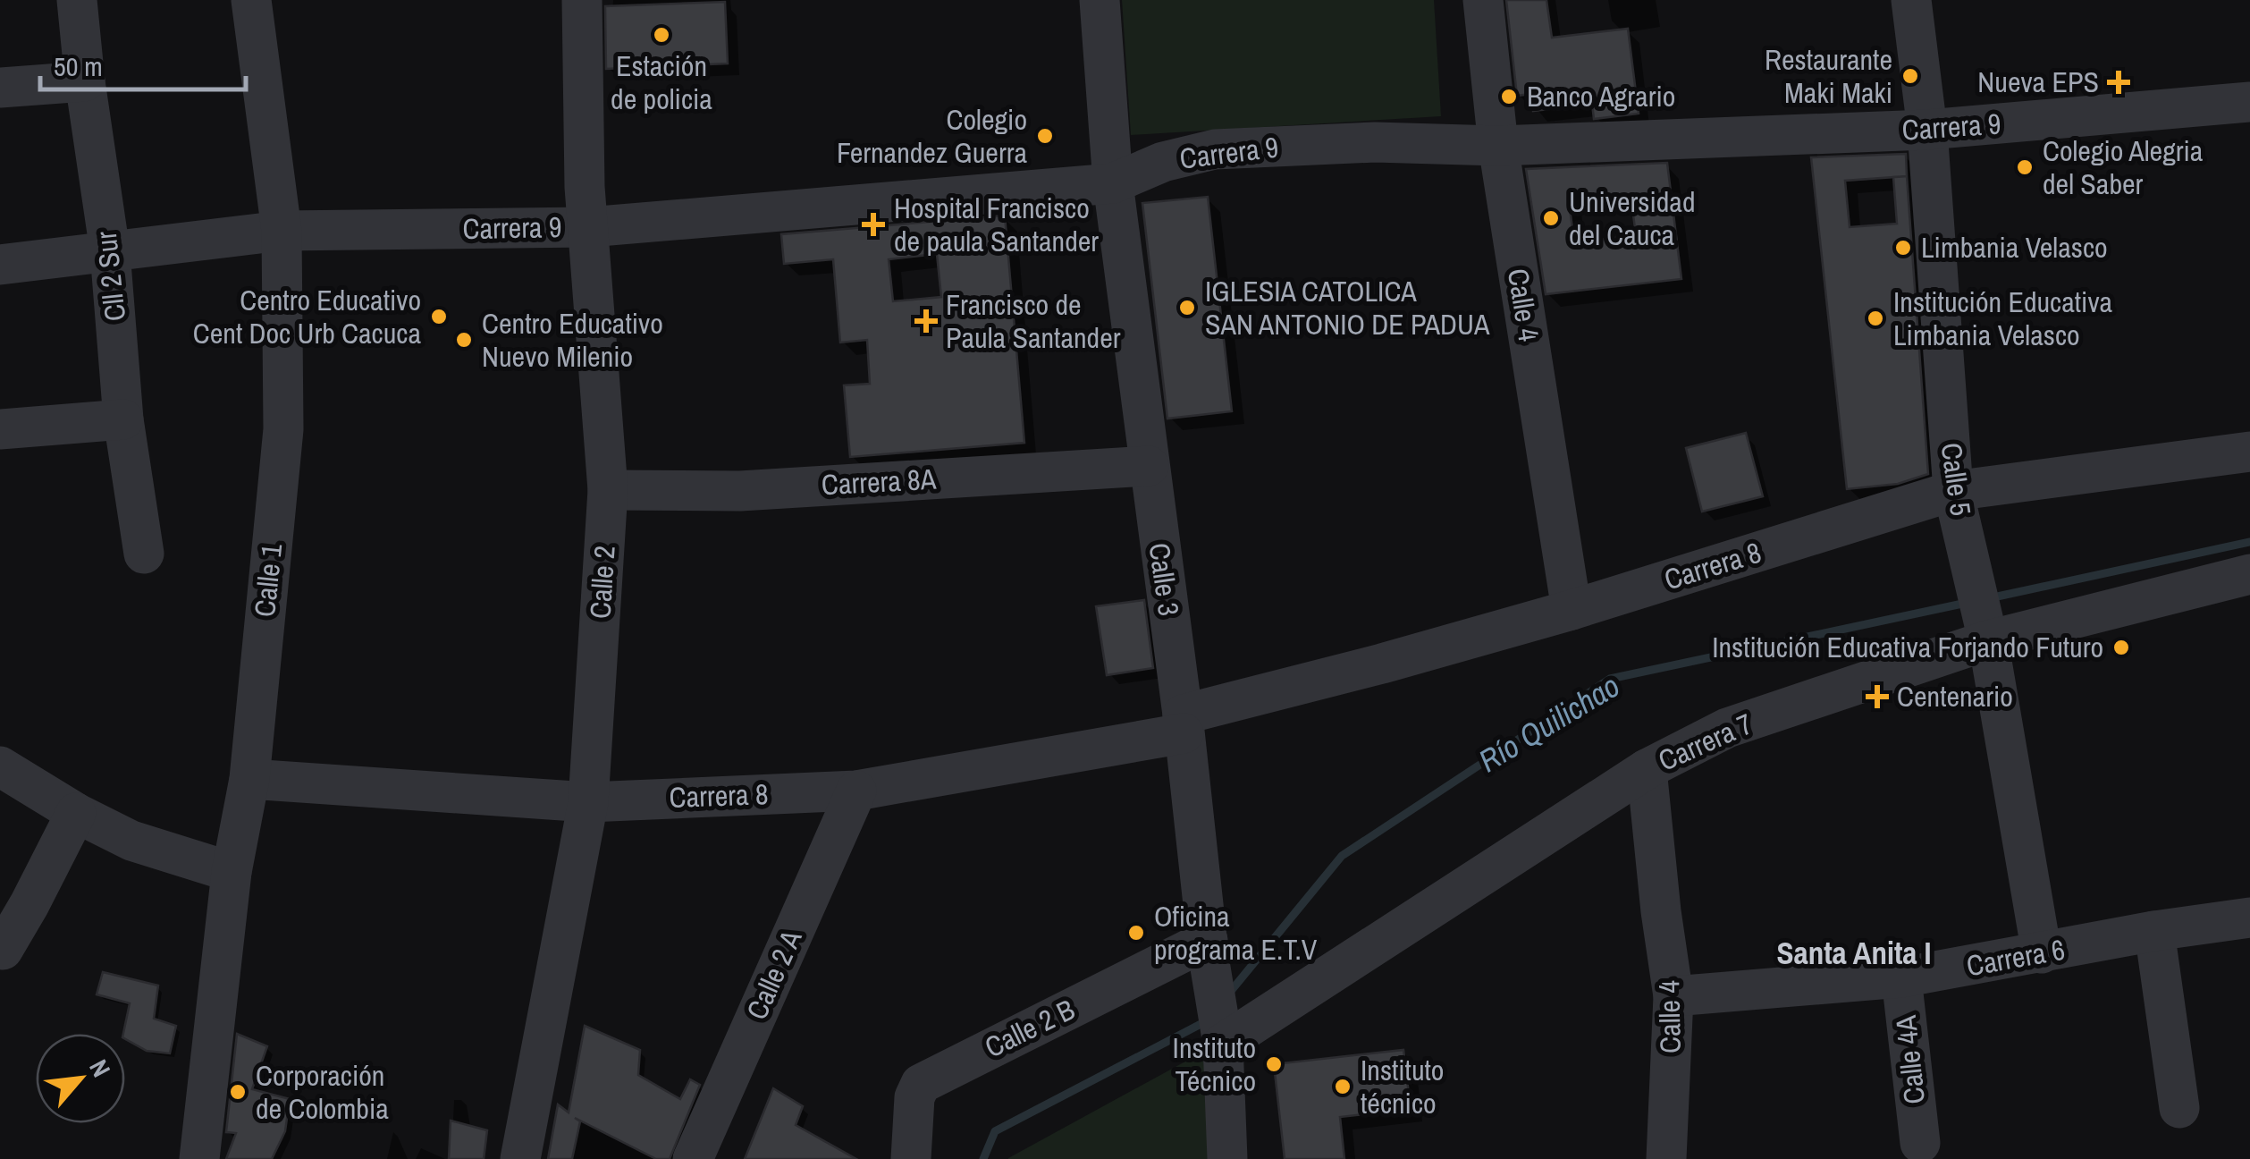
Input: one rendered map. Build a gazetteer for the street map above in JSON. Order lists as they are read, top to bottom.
{
  "streets": {
    "street": [
      "Carrera 9",
      "Cll 2 Sur",
      "Calle 4",
      "Calle 5",
      "Carrera 8A",
      "Carrera 8",
      "Calle 3",
      "Calle 1",
      "Calle 2",
      "Carrera 7",
      "Carrera 6",
      "Calle 2 A",
      "Calle 2 B",
      "Calle 4A"
    ]
  },
  "crossings": [
    ["Carrera 9", "Cll 2 Sur"],
    ["Carrera 9", "Calle 4"],
    ["Carrera 9", "Calle 5"],
    ["Carrera 9", "Calle 3"],
    ["Carrera 9", "Calle 1"],
    ["Carrera 9", "Calle 2"],
    ["Calle 4", "Carrera 8"],
    ["Calle 4", "Carrera 7"],
    ["Calle 4", "Carrera 6"],
    ["Calle 5", "Carrera 8"],
    ["Calle 5", "Carrera 7"],
    ["Calle 5", "Carrera 6"],
    ["Carrera 8A", "Calle 3"],
    ["Carrera 8A", "Calle 2"],
    ["Carrera 8", "Calle 3"],
    ["Carrera 8", "Calle 1"],
    ["Carrera 8", "Calle 2"],
    ["Carrera 8", "Calle 2 A"],
    ["Calle 3", "Carrera 7"],
    ["Calle 3", "Calle 2 B"],
    ["Carrera 6", "Calle 4A"]
  ],
  "districts": ["Santa Anita I"],
  "water": ["Río Quilichao"],
  "places": {
    "other": [
      "Estación de policia",
      "Restaurante Maki Maki",
      "Banco Agrario",
      "Colegio Fernandez Guerra",
      "Colegio Alegria del Saber",
      "Universidad del Cauca",
      "Limbania Velasco",
      "IGLESIA CATOLICA SAN ANTONIO DE PADUA",
      "Centro Educativo Cent Doc Urb Cacuca",
      "Institución Educativa Limbania Velasco",
      "Centro Educativo Nuevo Milenio",
      "Institución Educativa Forjando Futuro",
      "Oficina programa E.T.V",
      "Instituto Técnico",
      "Instituto técnico",
      "Corporación de Colombia"
    ],
    "health": [
      "Nueva EPS",
      "Hospital Francisco de paula Santander",
      "Francisco de Paula Santander",
      "Centenario"
    ]
  },
  "scale_bar": "50 m",
  "north": "top right"
}
